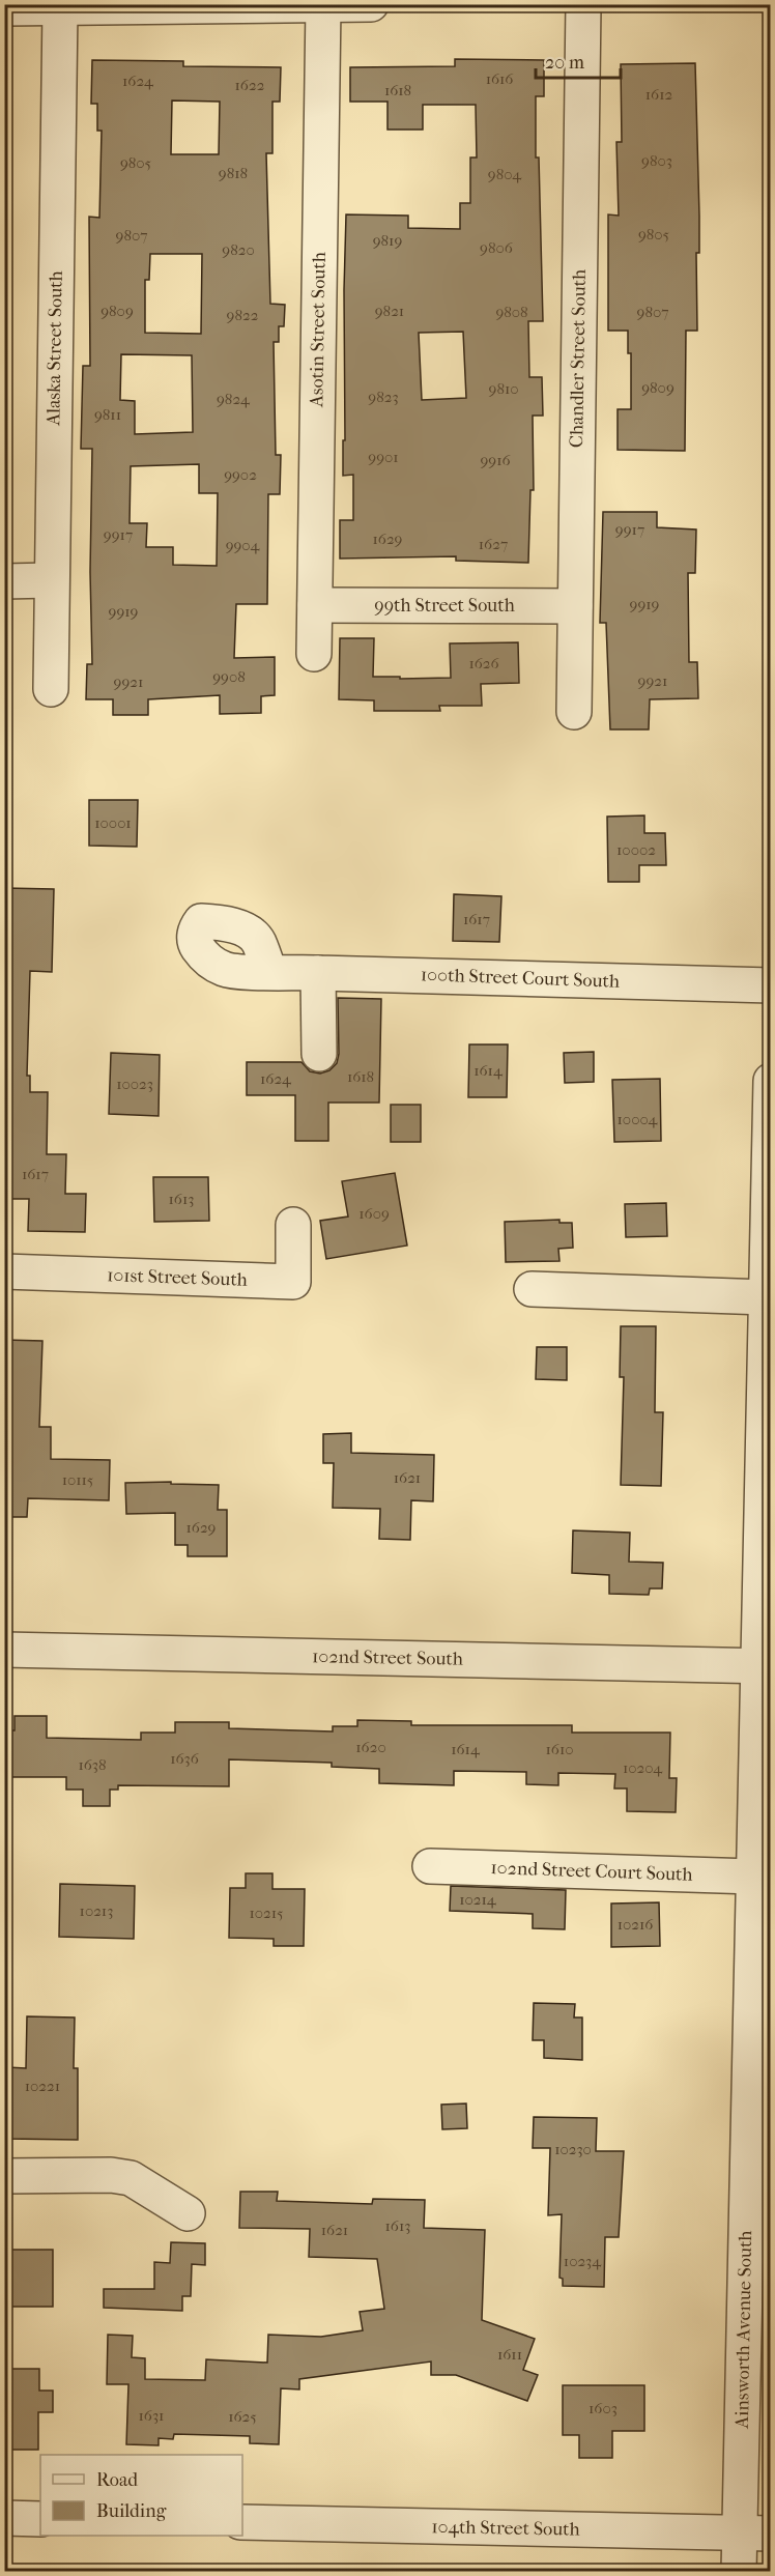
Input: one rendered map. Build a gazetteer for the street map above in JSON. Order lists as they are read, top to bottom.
{
  "streets": {
    "street": [
      "Asotin Street South",
      "Alaska Street South",
      "Chandler Street South",
      "99th Street South",
      "100th Street Court South",
      "101st Street South",
      "102nd Street South",
      "102nd Street Court South",
      "Ainsworth Avenue South",
      "104th Street South"
    ]
  },
  "crossings": [
    ["Asotin Street South", "99th Street South"],
    ["Chandler Street South", "99th Street South"],
    ["102nd Street South", "Ainsworth Avenue South"],
    ["102nd Street Court South", "Ainsworth Avenue South"],
    ["Ainsworth Avenue South", "104th Street South"]
  ],
  "house_numbers": [
    "1616",
    "1624",
    "1622",
    "1618",
    "1612",
    "9803",
    "9805",
    "9818",
    "9804",
    "9805",
    "9807",
    "9819",
    "9806",
    "9820",
    "9809",
    "9821",
    "9808",
    "9807",
    "9822",
    "9809",
    "9810",
    "9823",
    "9824",
    "9811",
    "9901",
    "9916",
    "9902",
    "9917",
    "9917",
    "1629",
    "1627",
    "9904",
    "9919",
    "9919",
    "1626",
    "9908",
    "9921",
    "9921",
    "10001",
    "10002",
    "1617",
    "1614",
    "1618",
    "1624",
    "10023",
    "10004",
    "1617",
    "1613",
    "1609",
    "1621",
    "10115",
    "1629",
    "1620",
    "1614",
    "1610",
    "1636",
    "1638",
    "10204",
    "10214",
    "10213",
    "10215",
    "10216",
    "10221",
    "10230",
    "1613",
    "1621",
    "10234",
    "1611",
    "1603",
    "1631",
    "1625"
  ],
  "legend": ["Road", "Building"],
  "scale_bar": "20 m"
}
